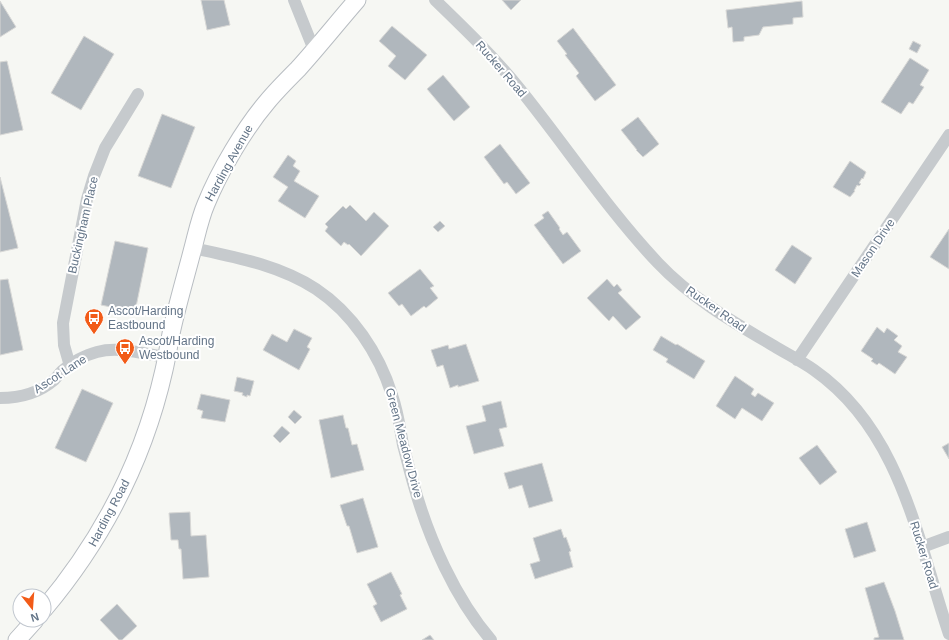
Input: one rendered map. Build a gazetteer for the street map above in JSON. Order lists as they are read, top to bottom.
{
  "streets": {
    "main road": ["Harding Avenue", "Harding Road"],
    "street": [
      "Rucker Road",
      "Buckingham Place",
      "Mason Drive",
      "Ascot Lane",
      "Green Meadow Drive"
    ]
  },
  "crossings": [
    ["Rucker Road", "Mason Drive"],
    ["Harding Avenue", "Ascot Lane"],
    ["Harding Avenue", "Green Meadow Drive"],
    ["Harding Avenue", "Harding Road"],
    ["Buckingham Place", "Ascot Lane"]
  ],
  "places": {
    "bus stop": ["Ascot/Harding Eastbound", "Ascot/Harding Westbound"]
  },
  "north": "bottom"
}
